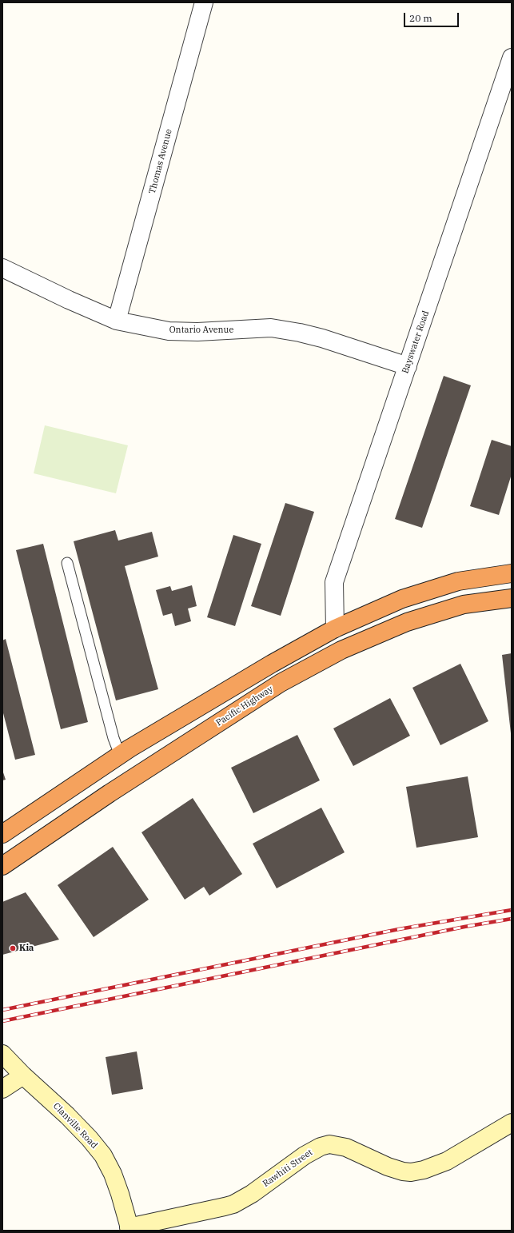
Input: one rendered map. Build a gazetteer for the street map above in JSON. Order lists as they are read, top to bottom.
{
  "streets": {
    "highway": ["Pacific Highway"],
    "street": [
      "Thomas Avenue",
      "Ontario Avenue",
      "Bayswater Road",
      "Clanville Road",
      "Rawhiti Street"
    ]
  },
  "crossings": [
    ["Thomas Avenue", "Ontario Avenue"],
    ["Ontario Avenue", "Bayswater Road"],
    ["Clanville Road", "Rawhiti Street"]
  ],
  "places": ["Kia"],
  "scale_bar": "20 m"
}
